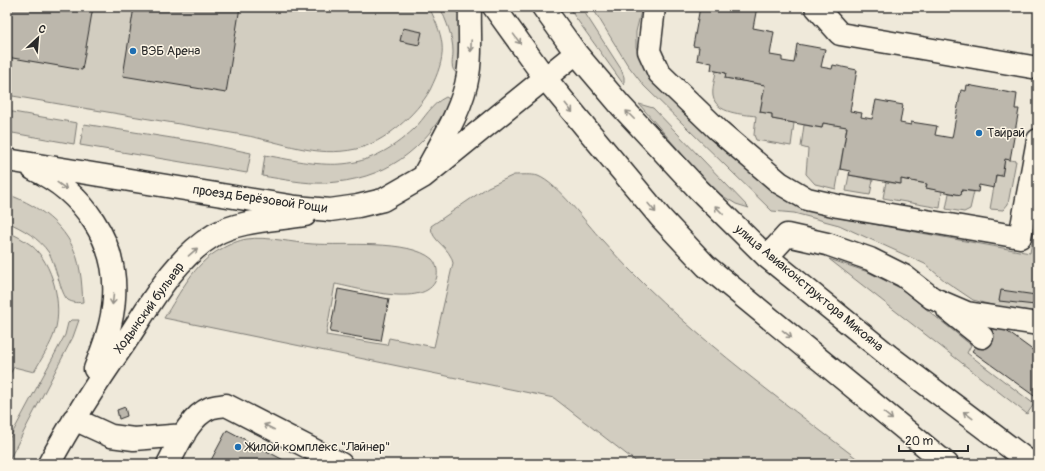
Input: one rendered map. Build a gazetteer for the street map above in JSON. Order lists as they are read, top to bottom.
{
  "streets": {
    "street": ["проезд Берёзовой Рощи", "улица Авиаконструктора Микояна", "Ходынский бульвар"]
  },
  "crossings": [
    ["проезд Берёзовой Рощи", "улица Авиаконструктора Микояна"],
    ["проезд Берёзовой Рощи", "Ходынский бульвар"]
  ],
  "places": ["ВЭБ Арена", "Тайрай", "Жилой комплекс \"Лайнер\""],
  "scale_bar": "20 m",
  "north": "top right"
}
